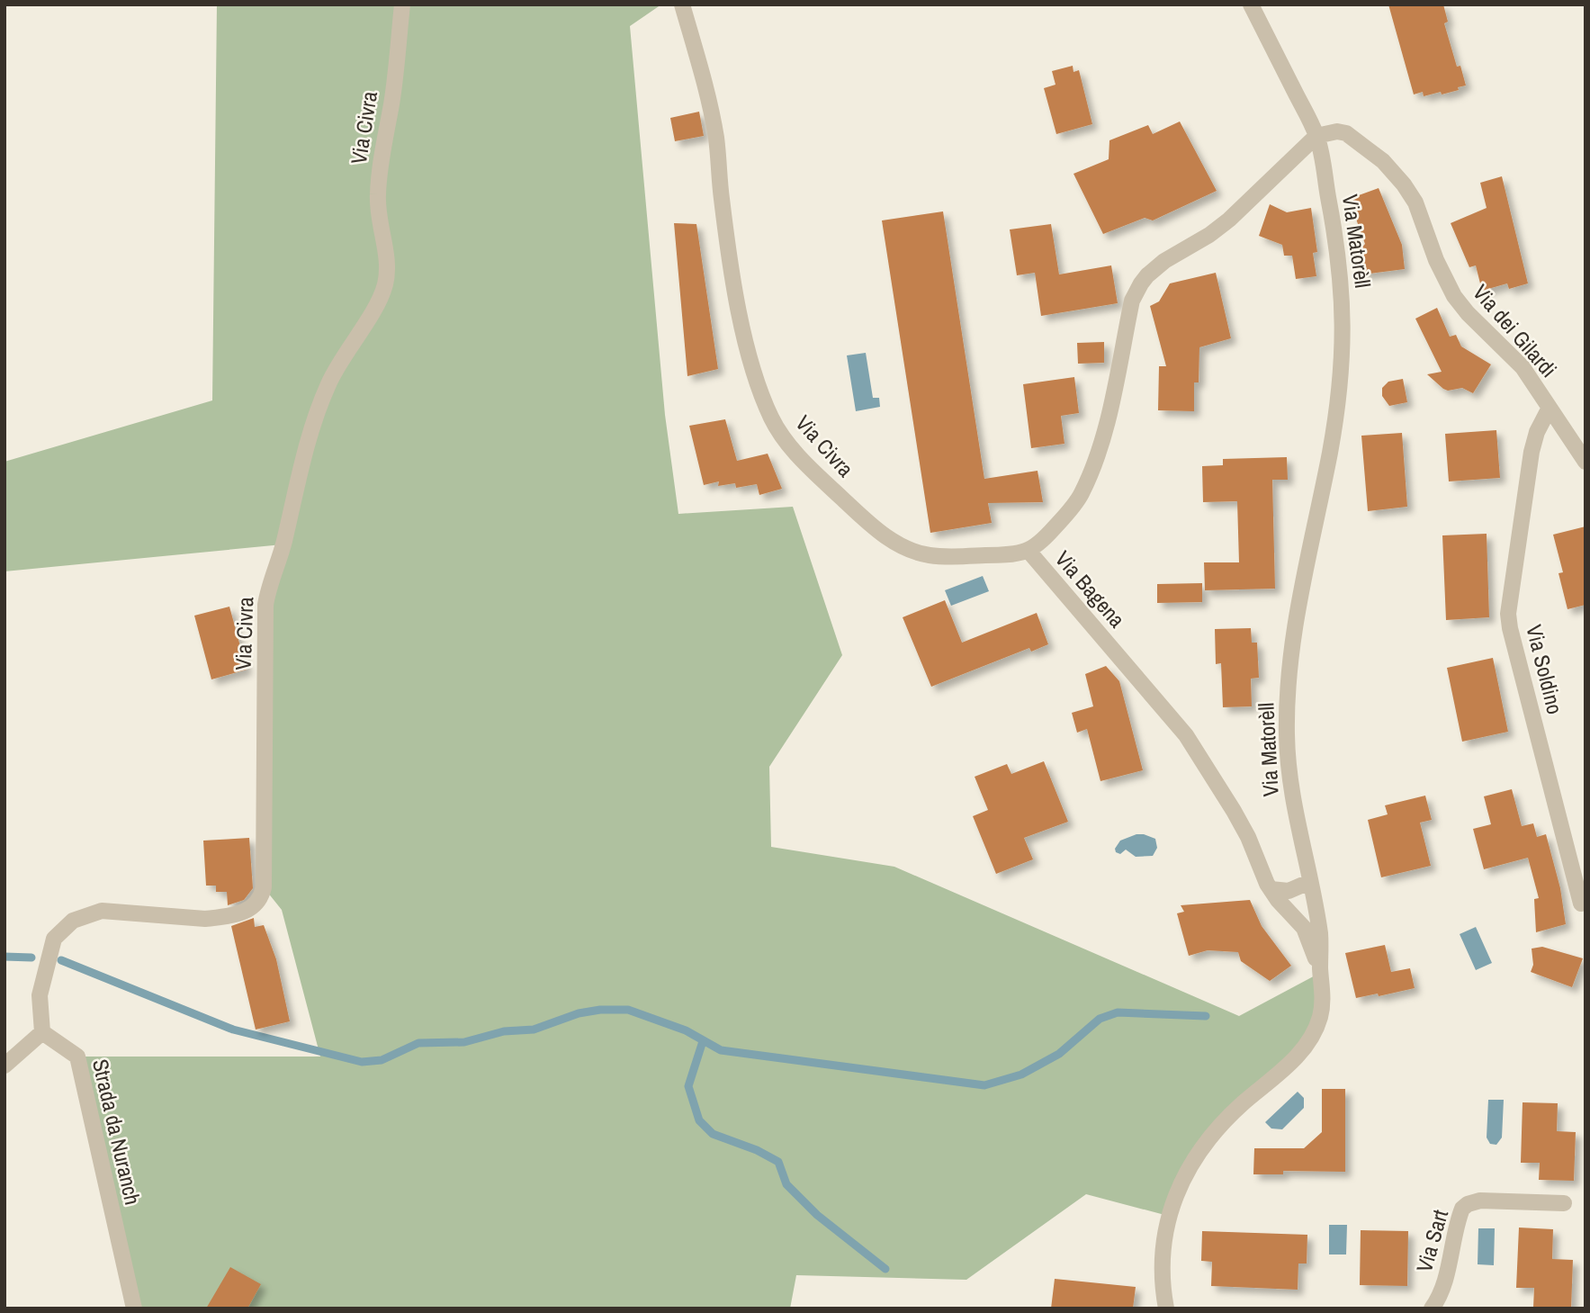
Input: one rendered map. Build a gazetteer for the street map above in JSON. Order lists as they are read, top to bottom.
{
  "streets": {
    "street": [
      "Via Civra",
      "Via Matorèll",
      "Via dei Gilardi",
      "Via Bagena",
      "Via Soldino",
      "Strada da Nuranch",
      "Via Sart"
    ]
  },
  "crossings": [
    ["Via Civra", "Via Bagena"],
    ["Via Civra", "Strada da Nuranch"],
    ["Via Matorèll", "Via dei Gilardi"],
    ["Via Matorèll", "Via Bagena"],
    ["Via dei Gilardi", "Via Bagena"],
    ["Via dei Gilardi", "Via Soldino"]
  ]
}
